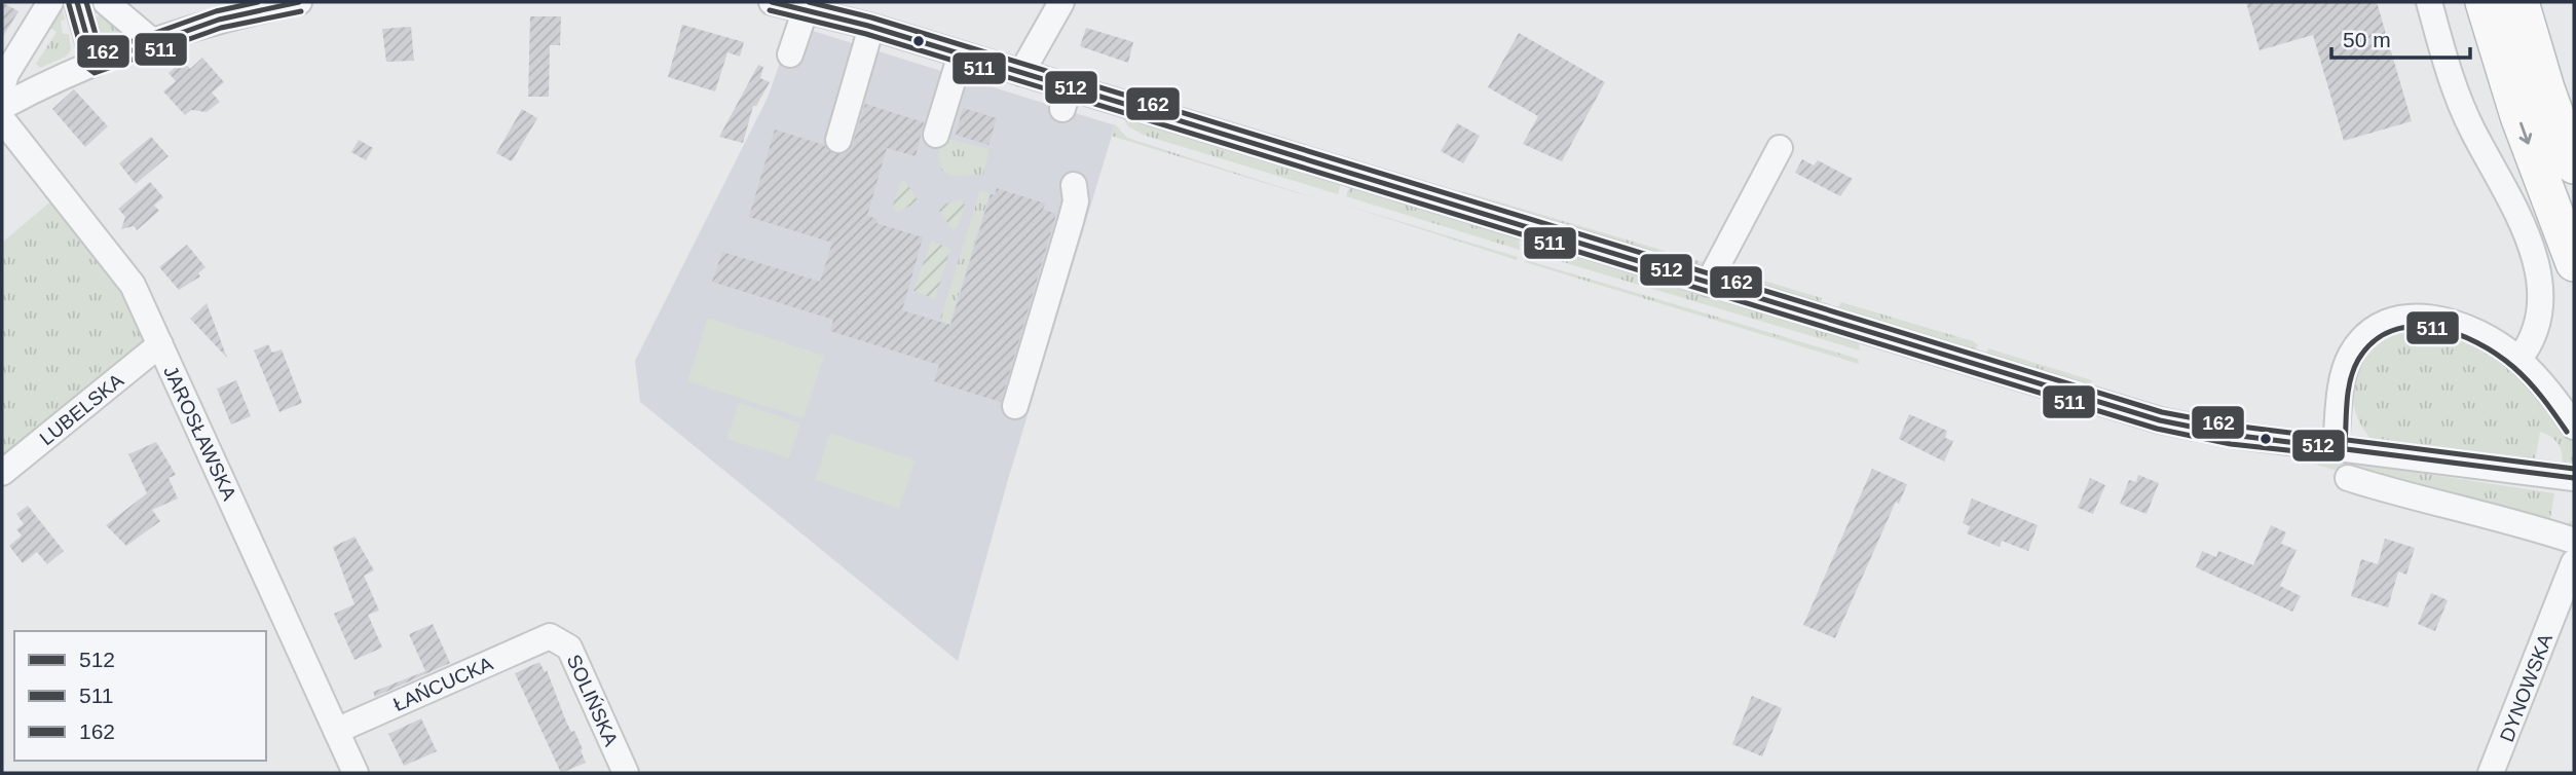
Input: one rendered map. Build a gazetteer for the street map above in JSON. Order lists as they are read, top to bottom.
{
  "streets": {
    "street": [
      "LUBELSKA",
      "JAROSŁAWSKA",
      "ŁAŃCUCKA",
      "DYNOWSKA",
      "SOLIŃSKA"
    ]
  },
  "crossings": [
    ["LUBELSKA", "JAROSŁAWSKA"],
    ["JAROSŁAWSKA", "ŁAŃCUCKA"],
    ["ŁAŃCUCKA", "SOLIŃSKA"]
  ],
  "lines": ["transit line 512", "transit line 162", "transit line 511"],
  "legend": ["512", "511", "162"],
  "scale_bar": "50 m"
}
